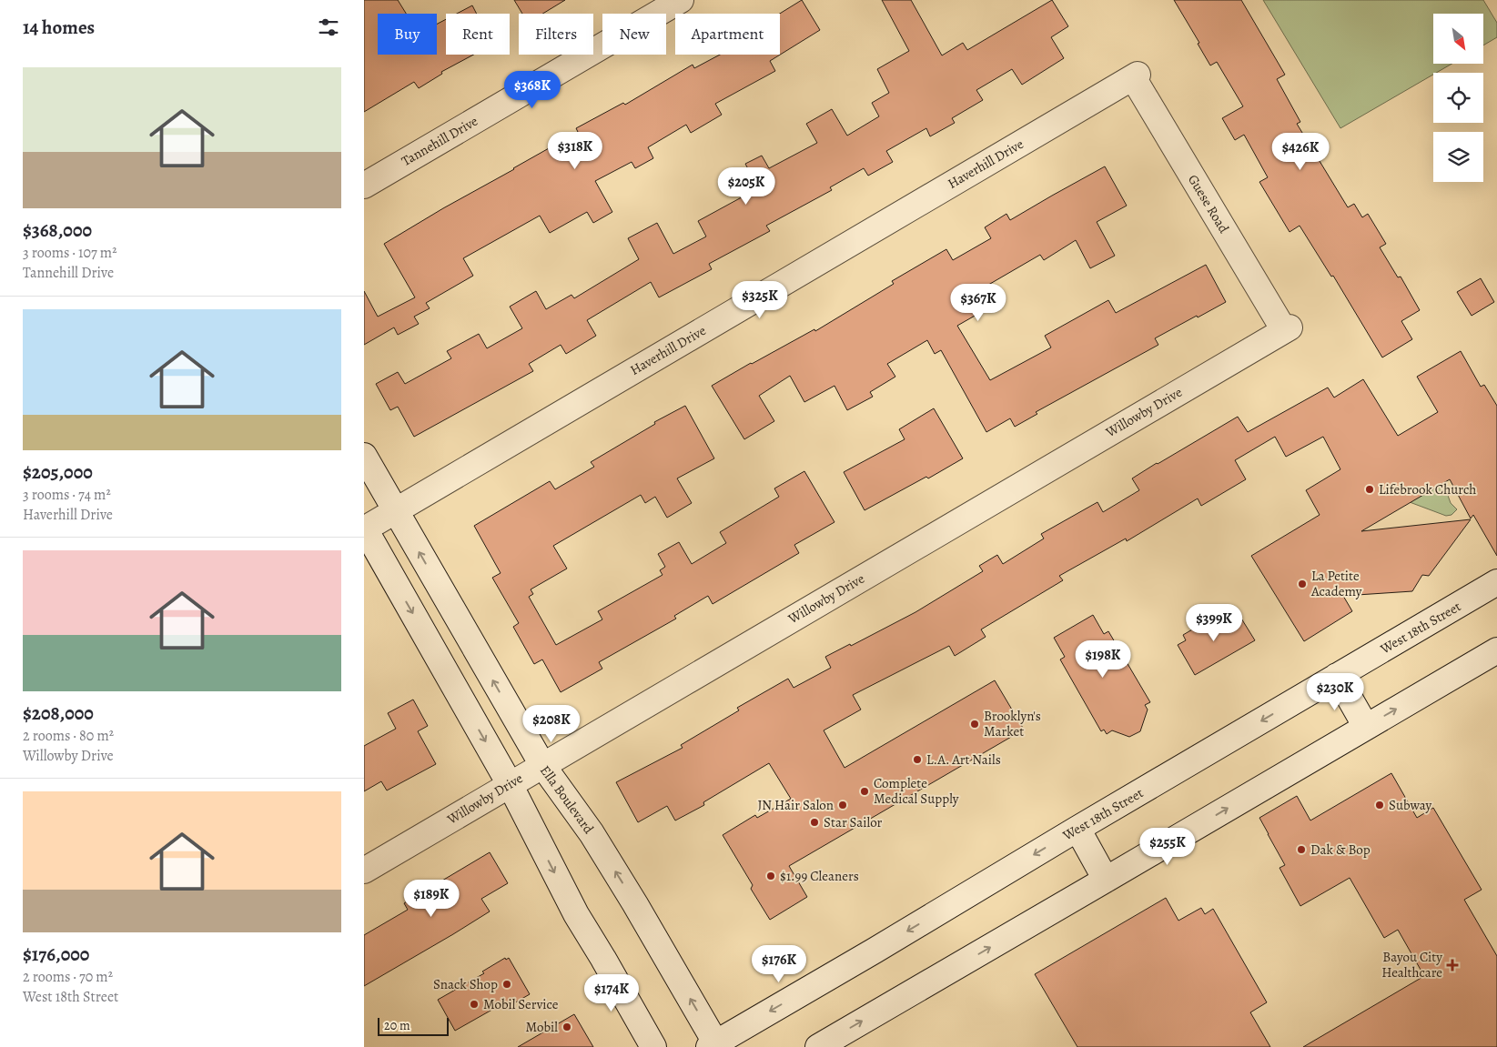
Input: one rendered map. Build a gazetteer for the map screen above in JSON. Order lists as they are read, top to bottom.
{
  "streets": {
    "main road": [
      "Tannehill Drive",
      "Haverhill Drive",
      "Guese Road",
      "Willowby Drive",
      "West 18th Street",
      "Ella Boulevard"
    ]
  },
  "crossings": [
    ["Haverhill Drive", "Guese Road"],
    ["Haverhill Drive", "Ella Boulevard"],
    ["Guese Road", "Willowby Drive"],
    ["Willowby Drive", "Ella Boulevard"],
    ["West 18th Street", "Ella Boulevard"]
  ],
  "places": {
    "other": [
      "Lifebrook Church",
      "La Petite Academy",
      "Brooklyn's Market",
      "L.A. Art Nails",
      "Complete Medical Supply",
      "JN Hair Salon",
      "Subway",
      "Star Sailor",
      "Dak & Bop",
      "$1.99 Cleaners",
      "Snack Shop",
      "Mobil Service",
      "Mobil"
    ],
    "health": ["Bayou City Healthcare"]
  },
  "scale_bar": "20 m",
  "north": "bottom right",
  "page": {
    "heading": "14 homes",
    "chip": [
      "Buy",
      "Rent",
      "Filters",
      "New",
      "Apartment"
    ],
    "list": [
      {
        "name": "$368,000",
        "note": "3 rooms · 107 m² · Tannehill Drive"
      },
      {
        "name": "$205,000",
        "note": "3 rooms · 74 m² · Haverhill Drive"
      },
      {
        "name": "$208,000",
        "note": "2 rooms · 80 m² · Willowby Drive"
      },
      {
        "name": "$176,000",
        "note": "2 rooms · 70 m² · West 18th Street"
      }
    ],
    "price": [
      "$368K",
      "$318K",
      "$426K",
      "$205K",
      "$325K",
      "$367K",
      "$399K",
      "$198K",
      "$230K",
      "$208K",
      "$255K",
      "$189K",
      "$176K",
      "$174K"
    ],
    "scale": "20 m"
  }
}
